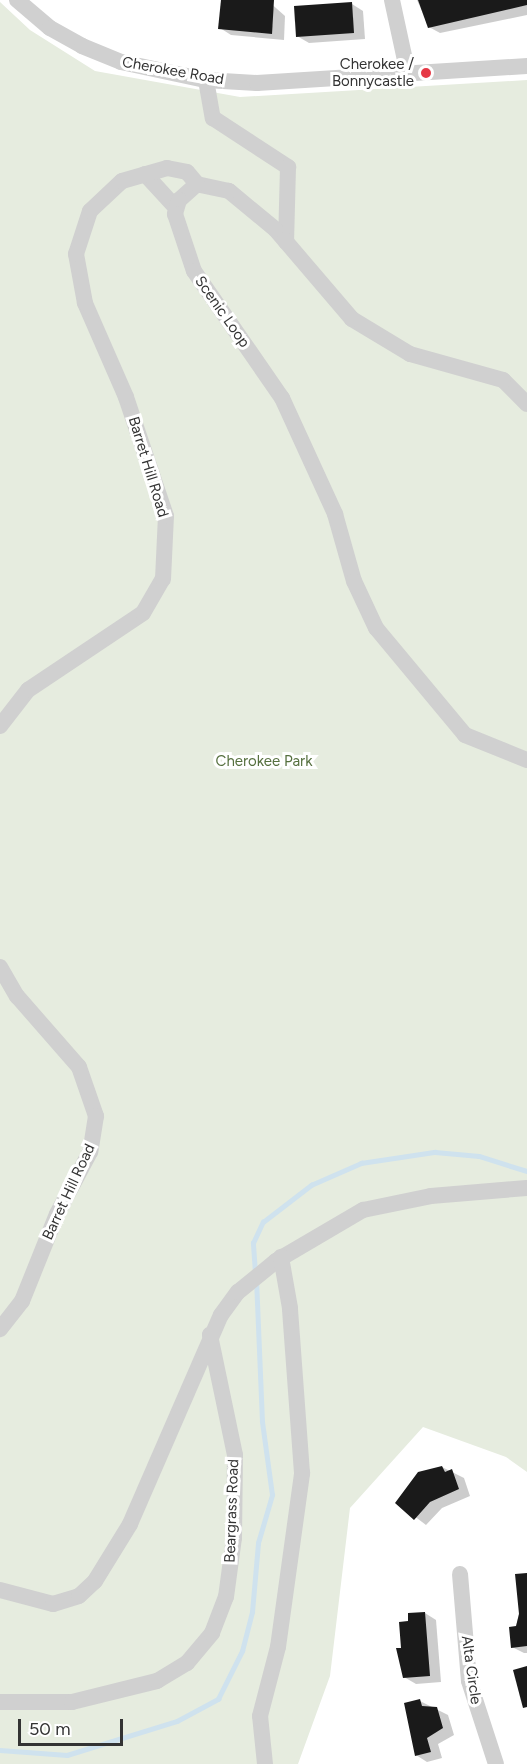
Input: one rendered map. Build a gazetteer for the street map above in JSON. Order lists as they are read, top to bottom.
{
  "streets": {
    "street": [
      "Cherokee Road",
      "Scenic Loop",
      "Barret Hill Road",
      "Beargrass Road",
      "Alta Circle"
    ]
  },
  "parks": ["Cherokee Park"],
  "places": ["Cherokee / Bonnycastle"],
  "scale_bar": "50 m"
}
